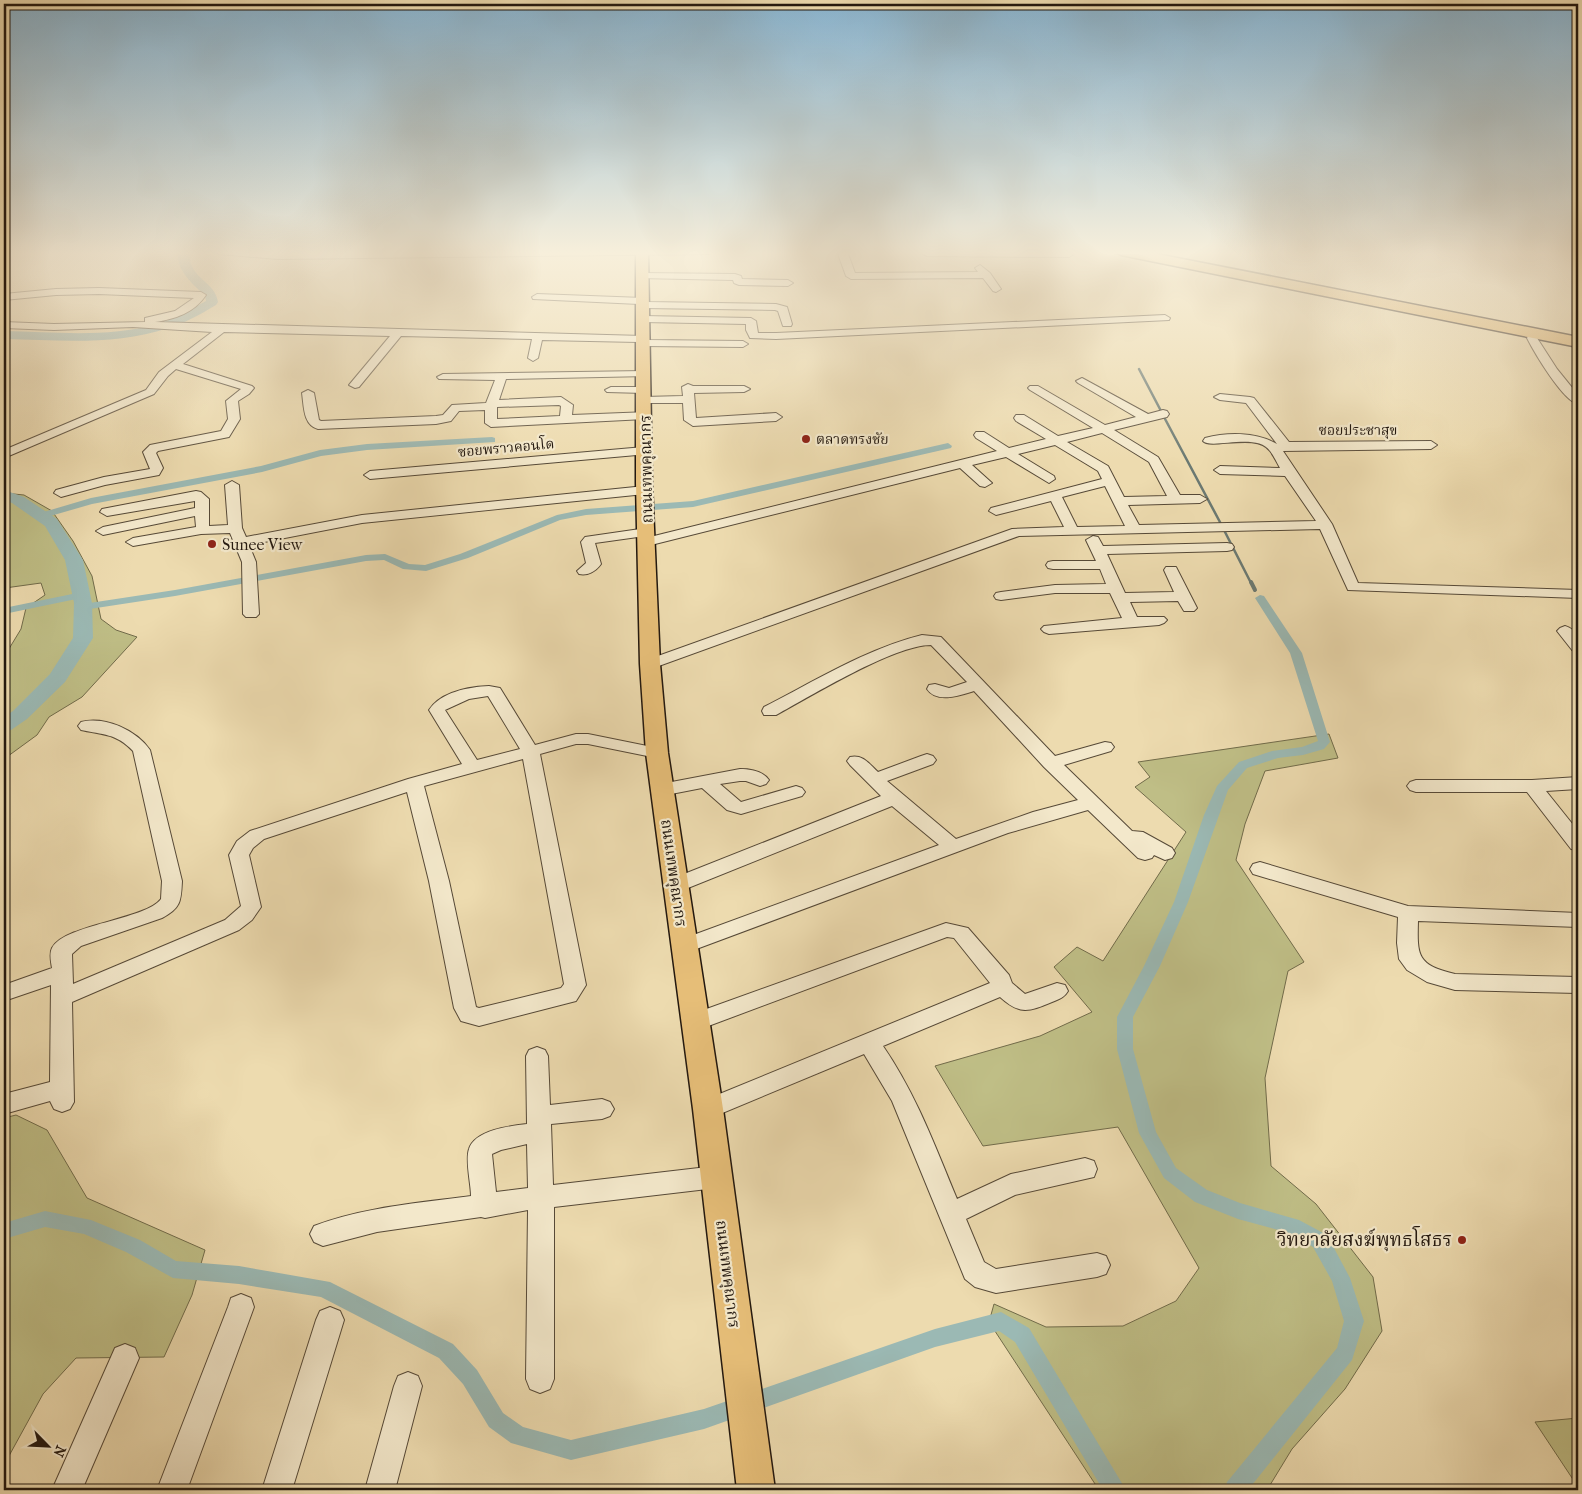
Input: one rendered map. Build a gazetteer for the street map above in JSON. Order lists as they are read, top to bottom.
{
  "streets": {
    "main road": ["ถนนเทพคุณากร"],
    "street": ["ซอยประชาสุข", "ซอยพราวคอนโด"]
  },
  "crossings": [
    ["ซอยพราวคอนโด", "ถนนเทพคุณากร"]
  ],
  "places": ["ตลาดทรงชัย", "Sunee View", "วิทยาลัยสงฆ์พุทธโสธร"],
  "north": "bottom right"
}
